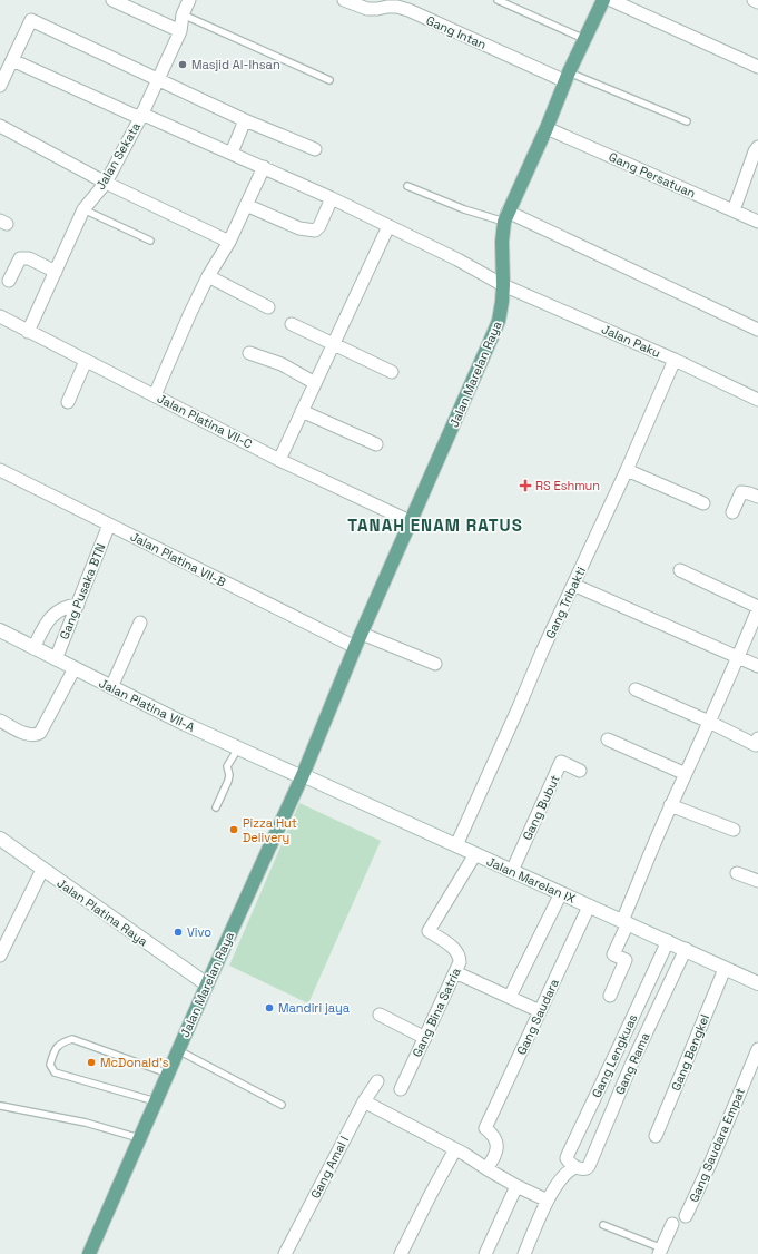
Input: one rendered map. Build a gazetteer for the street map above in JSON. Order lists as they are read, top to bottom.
{
  "streets": {
    "main road": [
      "Jalan Marelan Raya",
      "Jalan Platina VII-A",
      "Jalan Marelan IX",
      "Jalan Platina Raya"
    ],
    "street": [
      "Gang Intan",
      "Jalan Sekata",
      "Gang Persatuan",
      "Jalan Paku",
      "Jalan Platina VII-C",
      "Jalan Platina VII-B",
      "Gang Pusaka BTN",
      "Gang Tribakti",
      "Gang Bubut",
      "Gang Bina Satria",
      "Gang Saudara",
      "Gang Bengkel",
      "Gang Lengkuas",
      "Gang Rama",
      "Gang Saudara Empat",
      "Gang Amal I"
    ]
  },
  "crossings": [
    ["Gang Intan", "Jalan Marelan Raya"],
    ["Jalan Sekata", "Jalan Paku"],
    ["Jalan Sekata", "Jalan Platina VII-C"],
    ["Gang Persatuan", "Jalan Marelan Raya"],
    ["Jalan Paku", "Jalan Marelan Raya"],
    ["Jalan Paku", "Gang Tribakti"],
    ["Jalan Marelan Raya", "Jalan Platina VII-C"],
    ["Jalan Marelan Raya", "Jalan Platina VII-B"],
    ["Jalan Marelan Raya", "Jalan Platina VII-A"],
    ["Jalan Marelan Raya", "Jalan Marelan IX"],
    ["Jalan Marelan Raya", "Jalan Platina Raya"],
    ["Jalan Platina VII-B", "Gang Pusaka BTN"],
    ["Gang Pusaka BTN", "Jalan Platina VII-A"],
    ["Gang Tribakti", "Jalan Marelan IX"],
    ["Jalan Platina VII-A", "Jalan Marelan IX"],
    ["Gang Bubut", "Jalan Marelan IX"],
    ["Jalan Marelan IX", "Gang Bina Satria"],
    ["Jalan Marelan IX", "Gang Saudara"],
    ["Jalan Marelan IX", "Gang Bengkel"],
    ["Jalan Marelan IX", "Gang Lengkuas"],
    ["Jalan Marelan IX", "Gang Rama"],
    ["Gang Lengkuas", "Gang Rama"]
  ],
  "districts": ["TANAH ENAM RATUS"],
  "places": {
    "other": [
      "Masjid Al-Ihsan",
      "Pizza Hut Delivery",
      "Vivo",
      "Mandiri jaya",
      "McDonald's"
    ],
    "health": ["RS Eshmun"]
  }
}
